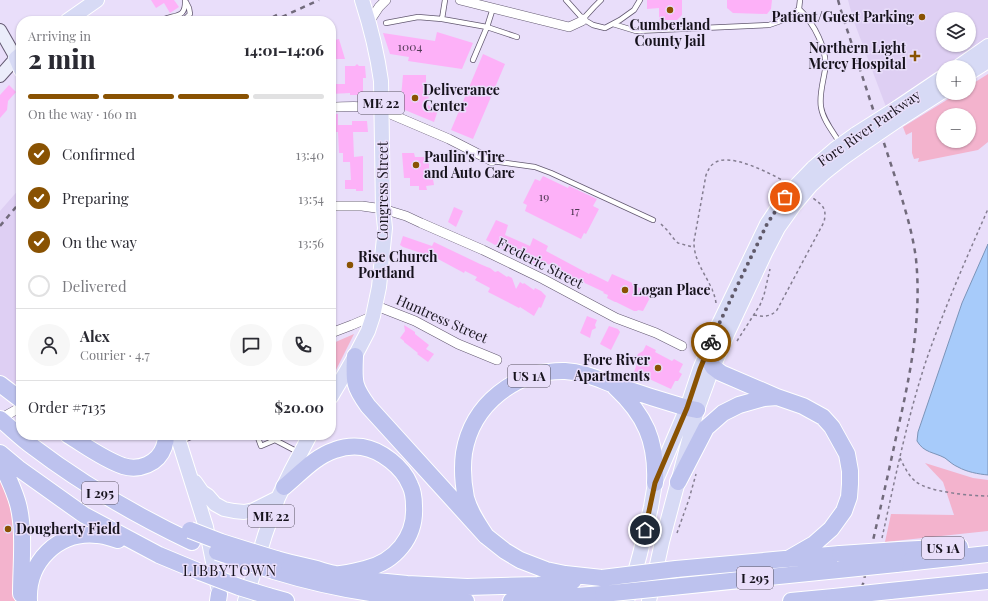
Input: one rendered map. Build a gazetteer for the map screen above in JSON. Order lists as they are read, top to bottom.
{
  "streets": {
    "highway": ["US 1A", "I 295"],
    "main road": ["ME 22", "Fore River Parkway", "Congress Street"],
    "street": ["Frederic Street", "Huntress Street"]
  },
  "crossings": [
    ["Fore River Parkway", "US 1A"],
    ["Congress Street", "Frederic Street"],
    ["Congress Street", "Huntress Street"],
    ["US 1A", "I 295"]
  ],
  "districts": ["LIBBYTOWN"],
  "places": {
    "other": [
      "Cumberland County Jail",
      "Patient/Guest Parking",
      "Deliverance Center",
      "Paulin's Tire and Auto Care",
      "Rise Church Portland",
      "Logan Place",
      "Fore River Apartments",
      "Dougherty Field"
    ],
    "health": ["Northern Light Mercy Hospital"]
  },
  "house_numbers": ["1004", "19", "17"],
  "page": {
    "map_buttons": ["+", "−"],
    "heading": ["2 min", "Arriving in", "14:01–14:06"],
    "panel": [
      "Alex",
      "Courier · 4.7",
      "Order #7135",
      "$20.00"
    ],
    "bar": "On the way · 160 m",
    "list": [
      ["Confirmed", "13:40"],
      ["Preparing", "13:54"],
      ["On the way", "13:56"],
      "Delivered"
    ]
  }
}
